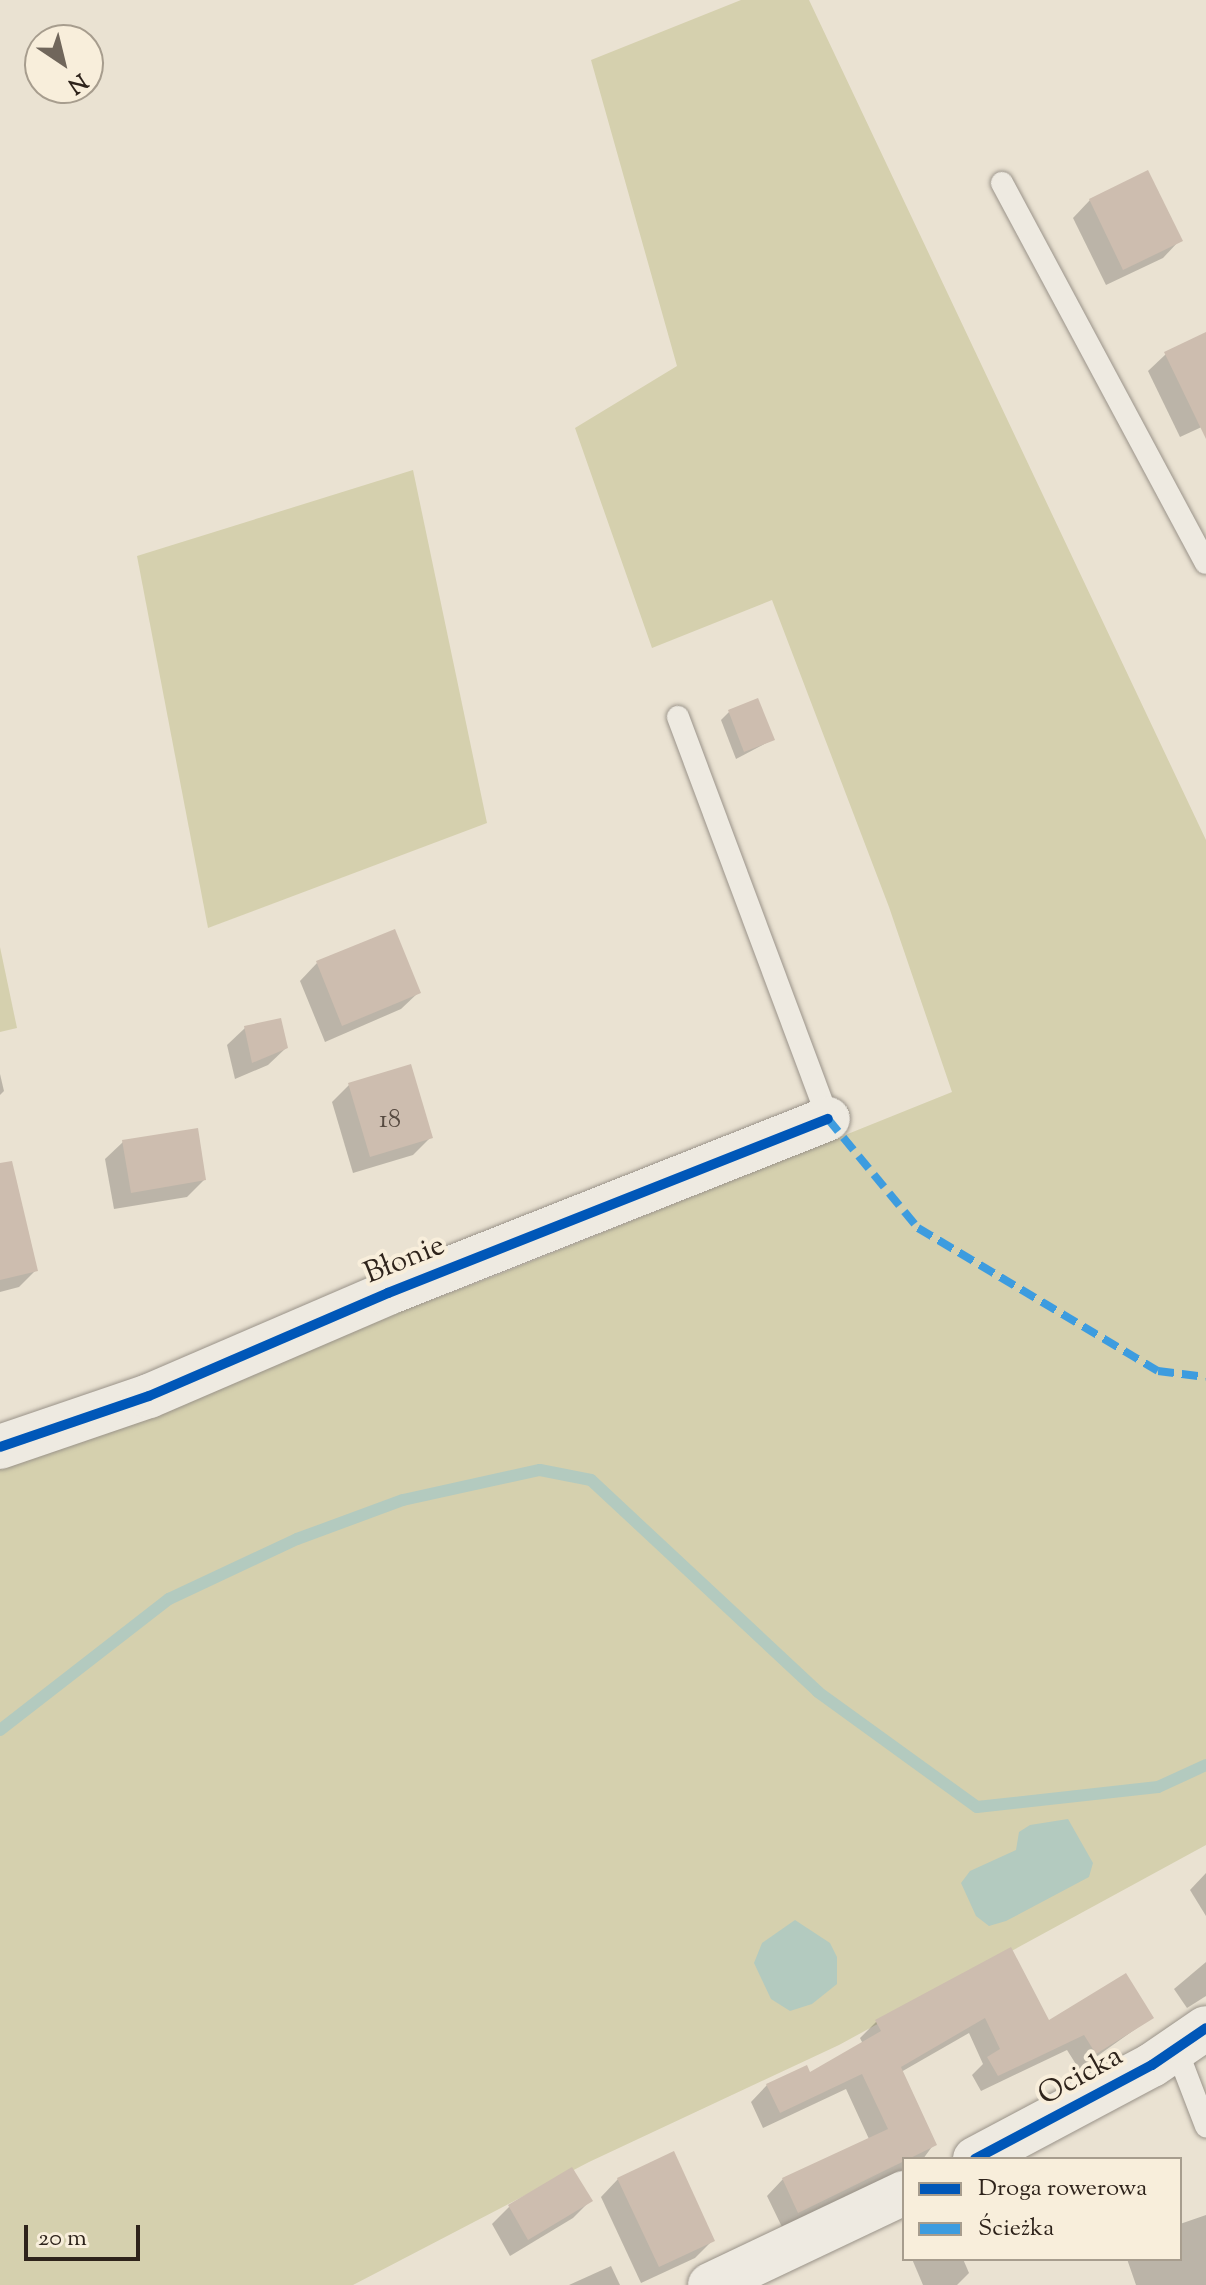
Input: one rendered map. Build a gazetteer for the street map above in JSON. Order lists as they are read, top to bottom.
{
  "streets": {
    "street": ["Błonie", "Ocicka"]
  },
  "house_numbers": ["18"],
  "legend": ["Droga rowerowa", "Ścieżka"],
  "scale_bar": "20 m",
  "north": "bottom right"
}
